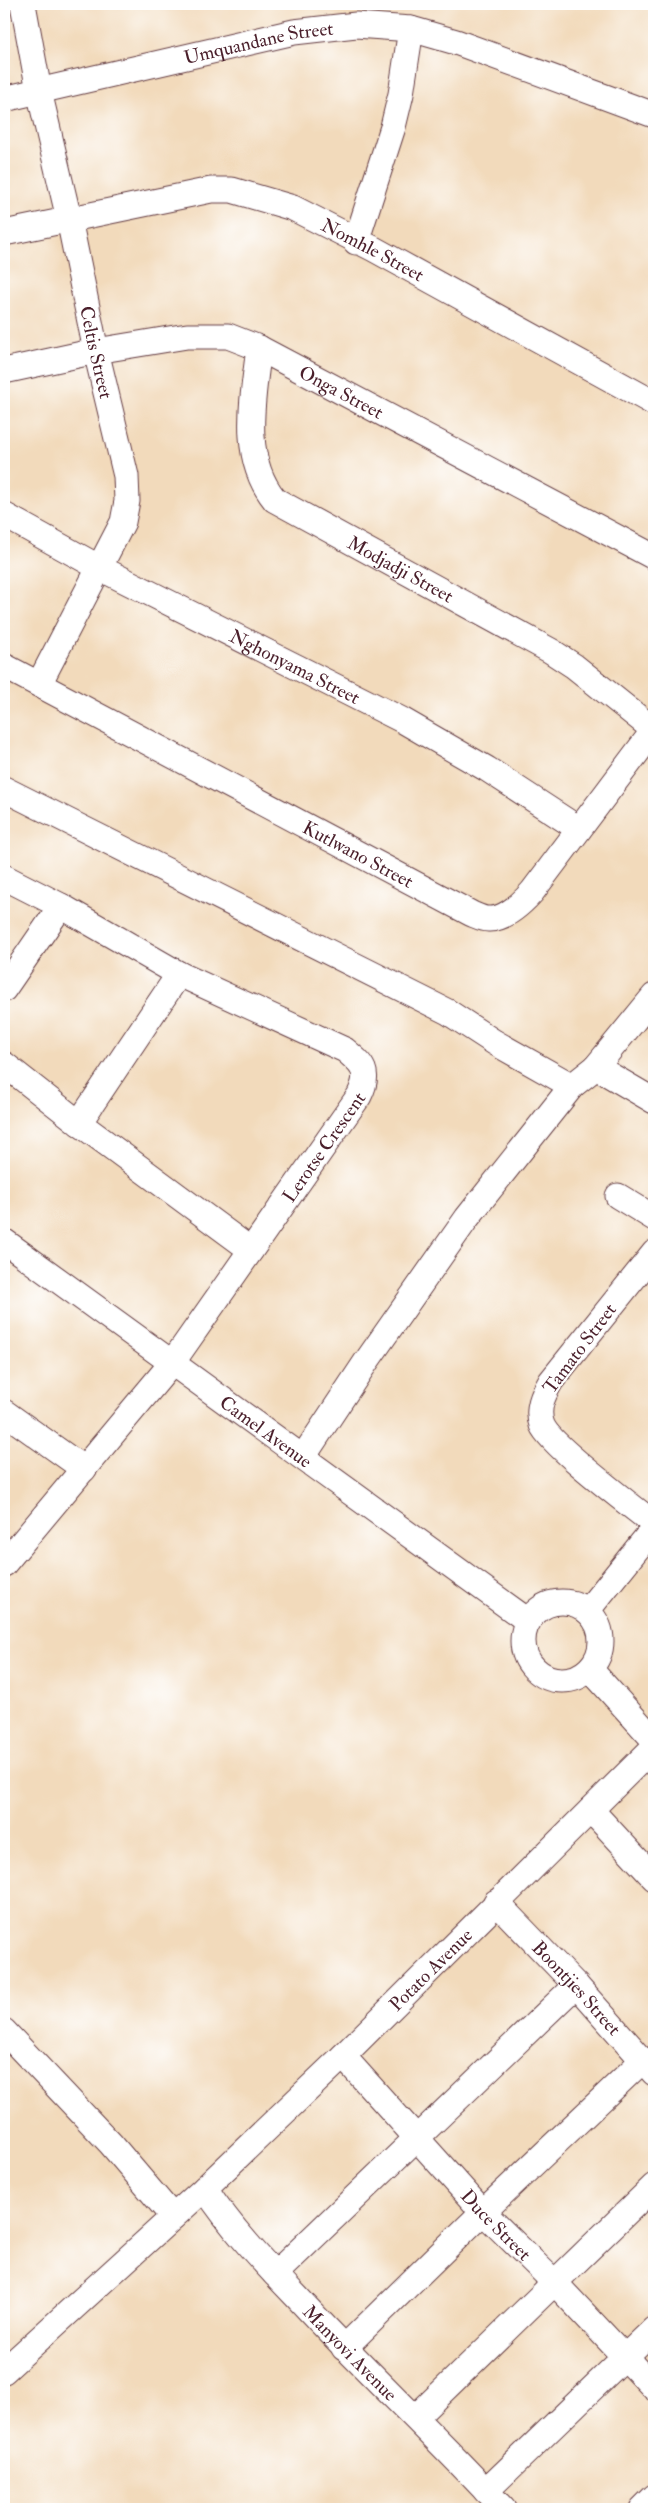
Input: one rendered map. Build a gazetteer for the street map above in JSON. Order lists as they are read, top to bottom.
{
  "streets": {
    "street": [
      "Umquandane Street",
      "Nomhle Street",
      "Celtis Street",
      "Onga Street",
      "Modjadji Street",
      "Nghonyama Street",
      "Kutlwano Street",
      "Lerotse Crescent",
      "Tamato Street",
      "Camel Avenue",
      "Potato Avenue",
      "Boontjies Street",
      "Duce Street",
      "Manyovi Avenue"
    ]
  },
  "crossings": [
    ["Umquandane Street", "Celtis Street"],
    ["Nomhle Street", "Celtis Street"],
    ["Celtis Street", "Onga Street"],
    ["Celtis Street", "Nghonyama Street"],
    ["Celtis Street", "Kutlwano Street"],
    ["Onga Street", "Modjadji Street"],
    ["Modjadji Street", "Kutlwano Street"],
    ["Nghonyama Street", "Kutlwano Street"],
    ["Lerotse Crescent", "Camel Avenue"],
    ["Potato Avenue", "Boontjies Street"],
    ["Potato Avenue", "Duce Street"],
    ["Potato Avenue", "Manyovi Avenue"]
  ]
}
